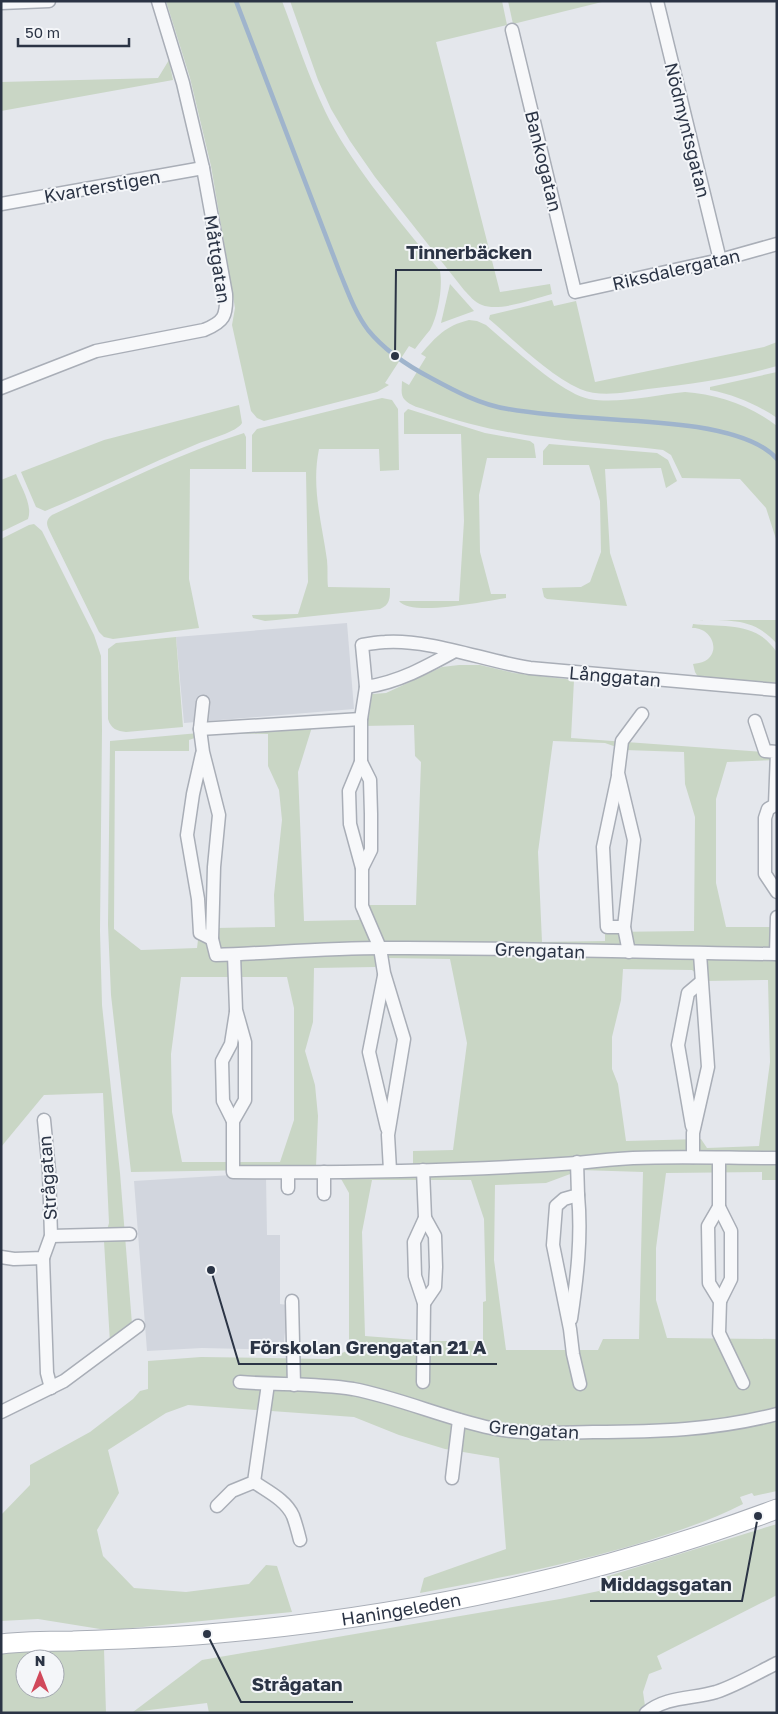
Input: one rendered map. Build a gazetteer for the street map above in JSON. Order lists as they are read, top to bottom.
{
  "streets": {
    "main road": ["Haningeleden"],
    "street": [
      "Nödmyntsgatan",
      "Bankogatan",
      "Kvarterstigen",
      "Måttgatan",
      "Riksdalergatan",
      "Långgatan",
      "Grengatan",
      "Strågatan"
    ]
  },
  "crossings": [
    ["Nödmyntsgatan", "Riksdalergatan"],
    ["Bankogatan", "Riksdalergatan"],
    ["Kvarterstigen", "Måttgatan"],
    ["Långgatan", "Grengatan"]
  ],
  "places": [
    "Tinnerbäcken",
    "Förskolan Grengatan 21 A",
    "Middagsgatan",
    "Strågatan"
  ],
  "scale_bar": "50 m",
  "north": "top"
}
